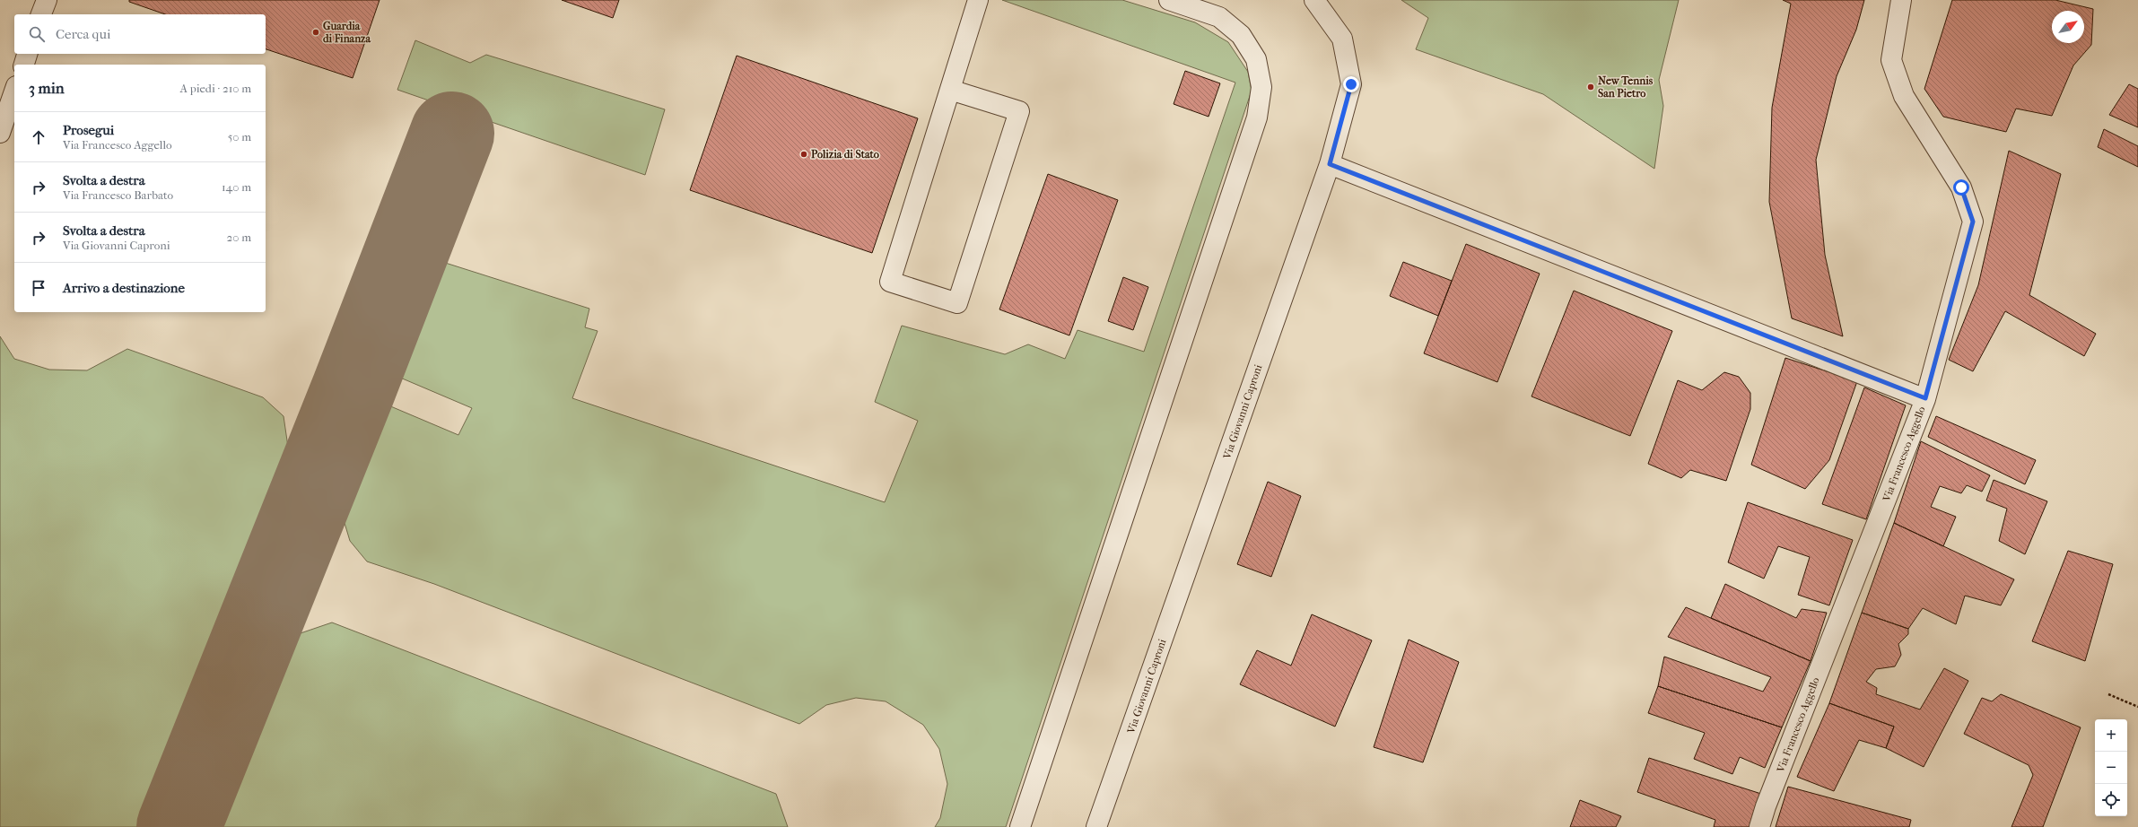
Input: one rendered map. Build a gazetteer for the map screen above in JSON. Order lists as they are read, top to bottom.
{
  "streets": {
    "street": ["Via Giovanni Caproni", "Via Francesco Aggello"]
  },
  "places": ["Guardia di Finanza", "New Tennis San Pietro", "Polizia di Stato"],
  "north": "top right",
  "page": {
    "search": "Cerca qui",
    "heading": ["3 min", "A piedi · 210 m"],
    "list": [
      ["Prosegui", "Via Francesco Aggello", "50 m"],
      ["Svolta a destra", "Via Francesco Barbato", "140 m"],
      ["Svolta a destra", "Via Giovanni Caproni", "20 m"],
      "Arrivo a destinazione"
    ],
    "map_buttons": ["+", "−"]
  }
}
